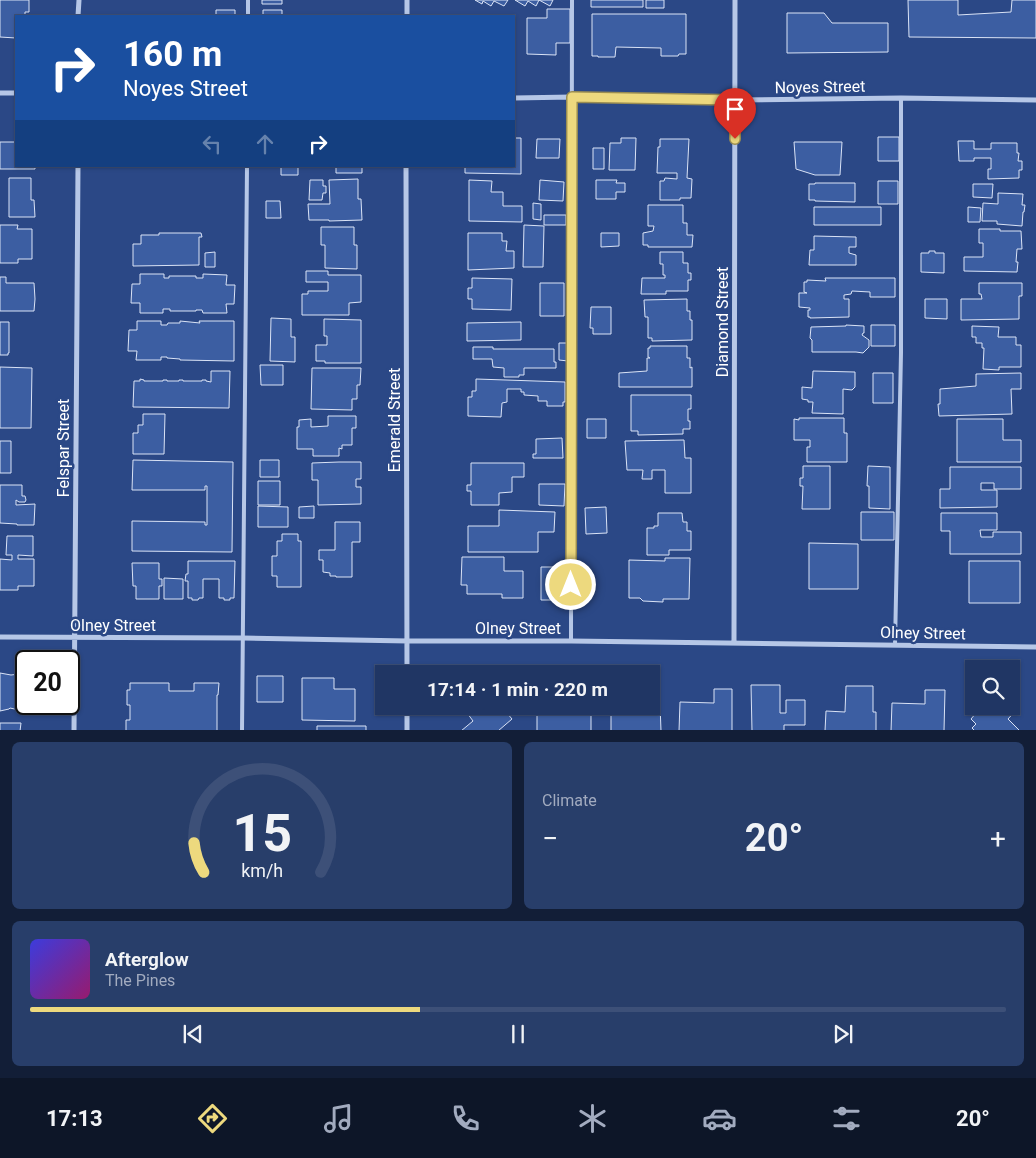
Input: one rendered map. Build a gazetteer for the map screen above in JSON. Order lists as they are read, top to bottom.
{
  "streets": {
    "street": [
      "Noyes Street",
      "Diamond Street",
      "Emerald Street",
      "Felspar Street",
      "Olney Street"
    ]
  },
  "crossings": [
    ["Noyes Street", "Diamond Street"],
    ["Diamond Street", "Olney Street"],
    ["Emerald Street", "Olney Street"],
    ["Felspar Street", "Olney Street"]
  ],
  "page": {
    "turn": ["160 m", "Noyes Street"],
    "limit": "20",
    "trip": "17:14 · 1 min · 220 m",
    "tile": "Climate",
    "heat": ["−", "20°", "+"],
    "song": ["Afterglow", "The Pines"],
    "tabs": ["17:13", "20°"],
    "gauge": ["15", "km/h"]
  }
}
